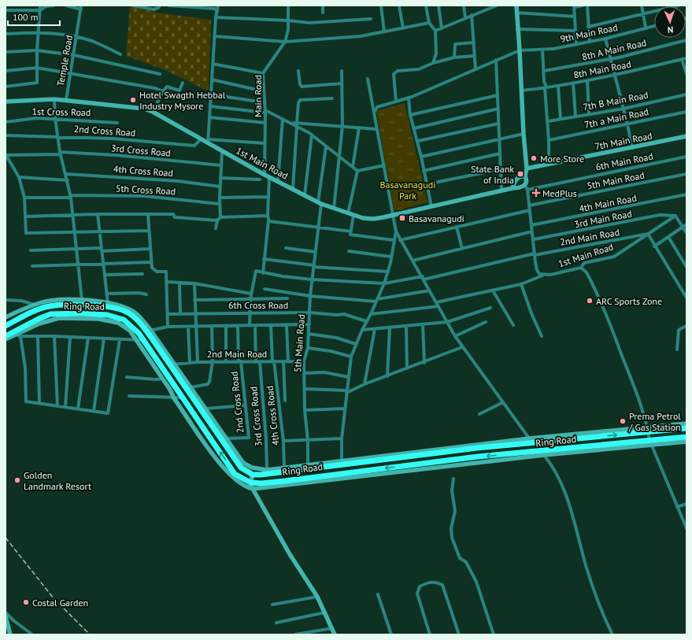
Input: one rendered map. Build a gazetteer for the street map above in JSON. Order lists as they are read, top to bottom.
{
  "streets": {
    "highway": ["Ring Road"],
    "street": [
      "9th Main Road",
      "8th A Main Road",
      "Temple Road",
      "8th Main Road",
      "Main Road",
      "7th B Main Road",
      "1st Cross Road",
      "7th a Main Road",
      "2nd Cross Road",
      "7th Main Road",
      "3rd Cross Road",
      "6th Main Road",
      "1st Main Road",
      "4th Cross Road",
      "5th Main Road",
      "5th Cross Road",
      "4th Main Road",
      "3rd Main Road",
      "2nd Main Road",
      "6th Cross Road"
    ]
  },
  "crossings": [
    ["Temple Road", "1st Main Road"],
    ["Main Road", "1st Main Road"],
    ["2nd Cross Road", "1st Main Road"],
    ["2nd Cross Road", "2nd Main Road"],
    ["3rd Cross Road", "2nd Main Road"],
    ["6th Main Road", "1st Main Road"],
    ["1st Main Road", "5th Main Road"],
    ["1st Main Road", "3rd Main Road"],
    ["1st Main Road", "2nd Main Road"],
    ["4th Cross Road", "2nd Main Road"],
    ["5th Main Road", "2nd Main Road"],
    ["5th Main Road", "6th Cross Road"],
    ["2nd Main Road", "Ring Road"]
  ],
  "parks": ["Basavanagudi Park"],
  "places": {
    "other": [
      "Hotel Swagth Hebbal Industry Mysore",
      "More Store",
      "ARC Sports Zone",
      "Prema Petrol / Gas Station",
      "Golden Landmark Resort",
      "Costal Garden"
    ],
    "transit": ["State Bank of India", "Basavanagudi"],
    "health": ["MedPlus"]
  },
  "scale_bar": "100 m",
  "north": "bottom"
}
